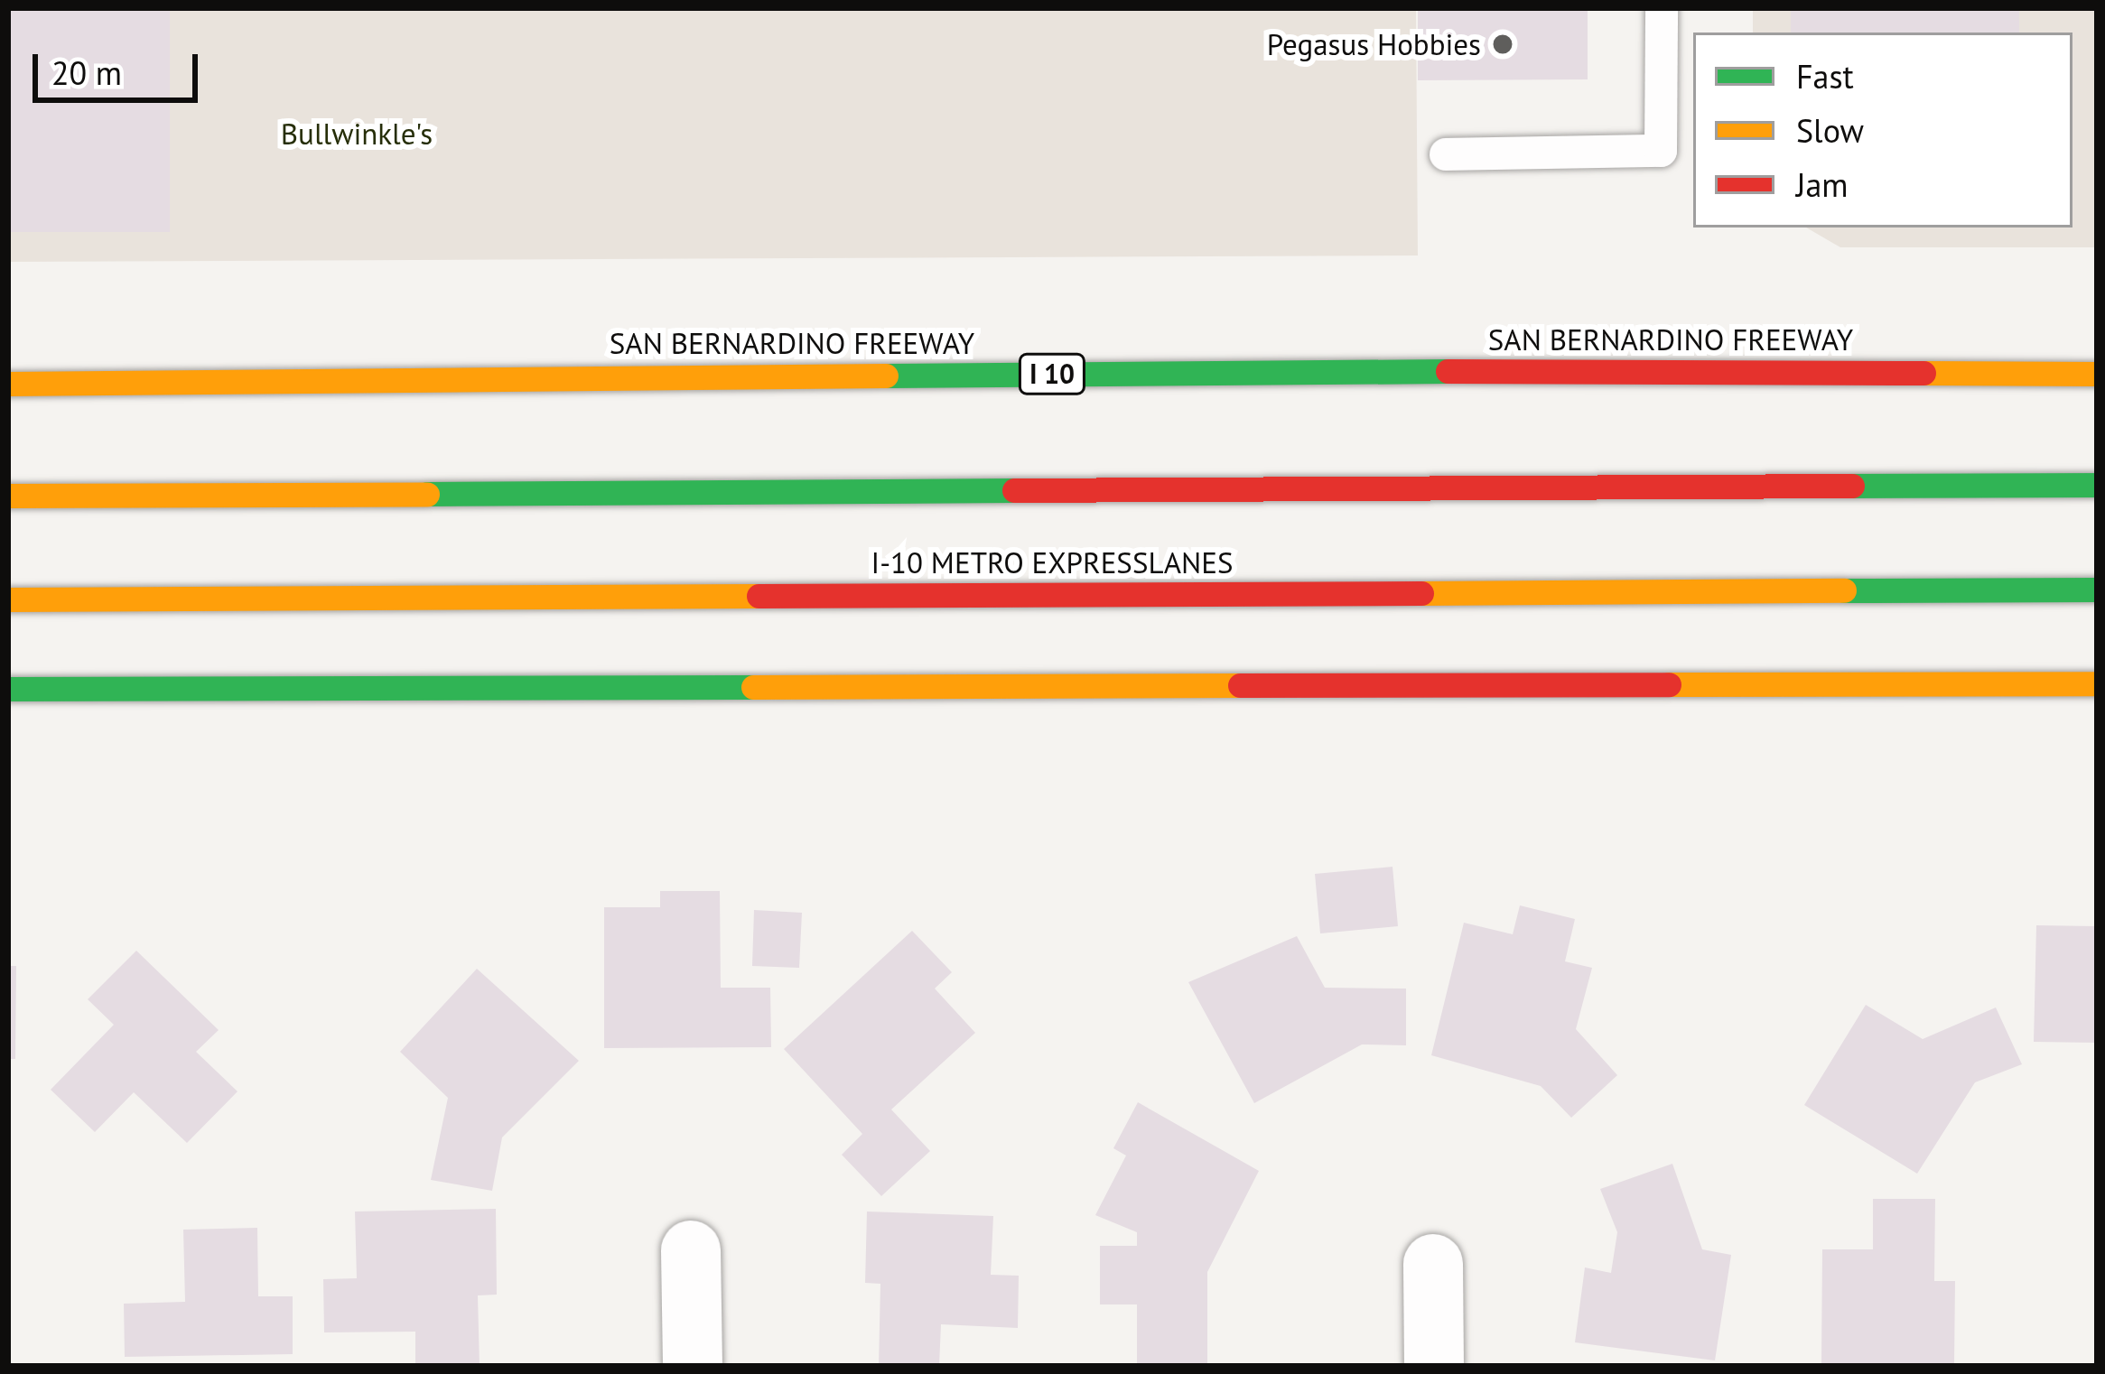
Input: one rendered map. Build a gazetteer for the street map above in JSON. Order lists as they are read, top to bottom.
{
  "streets": {
    "highway": ["SAN BERNARDINO FREEWAY", "I 10", "I-10 METRO EXPRESSLANES"]
  },
  "parks": ["Bullwinkle's"],
  "places": ["Pegasus Hobbies"],
  "legend": ["Fast", "Slow", "Jam"],
  "scale_bar": "20 m"
}
